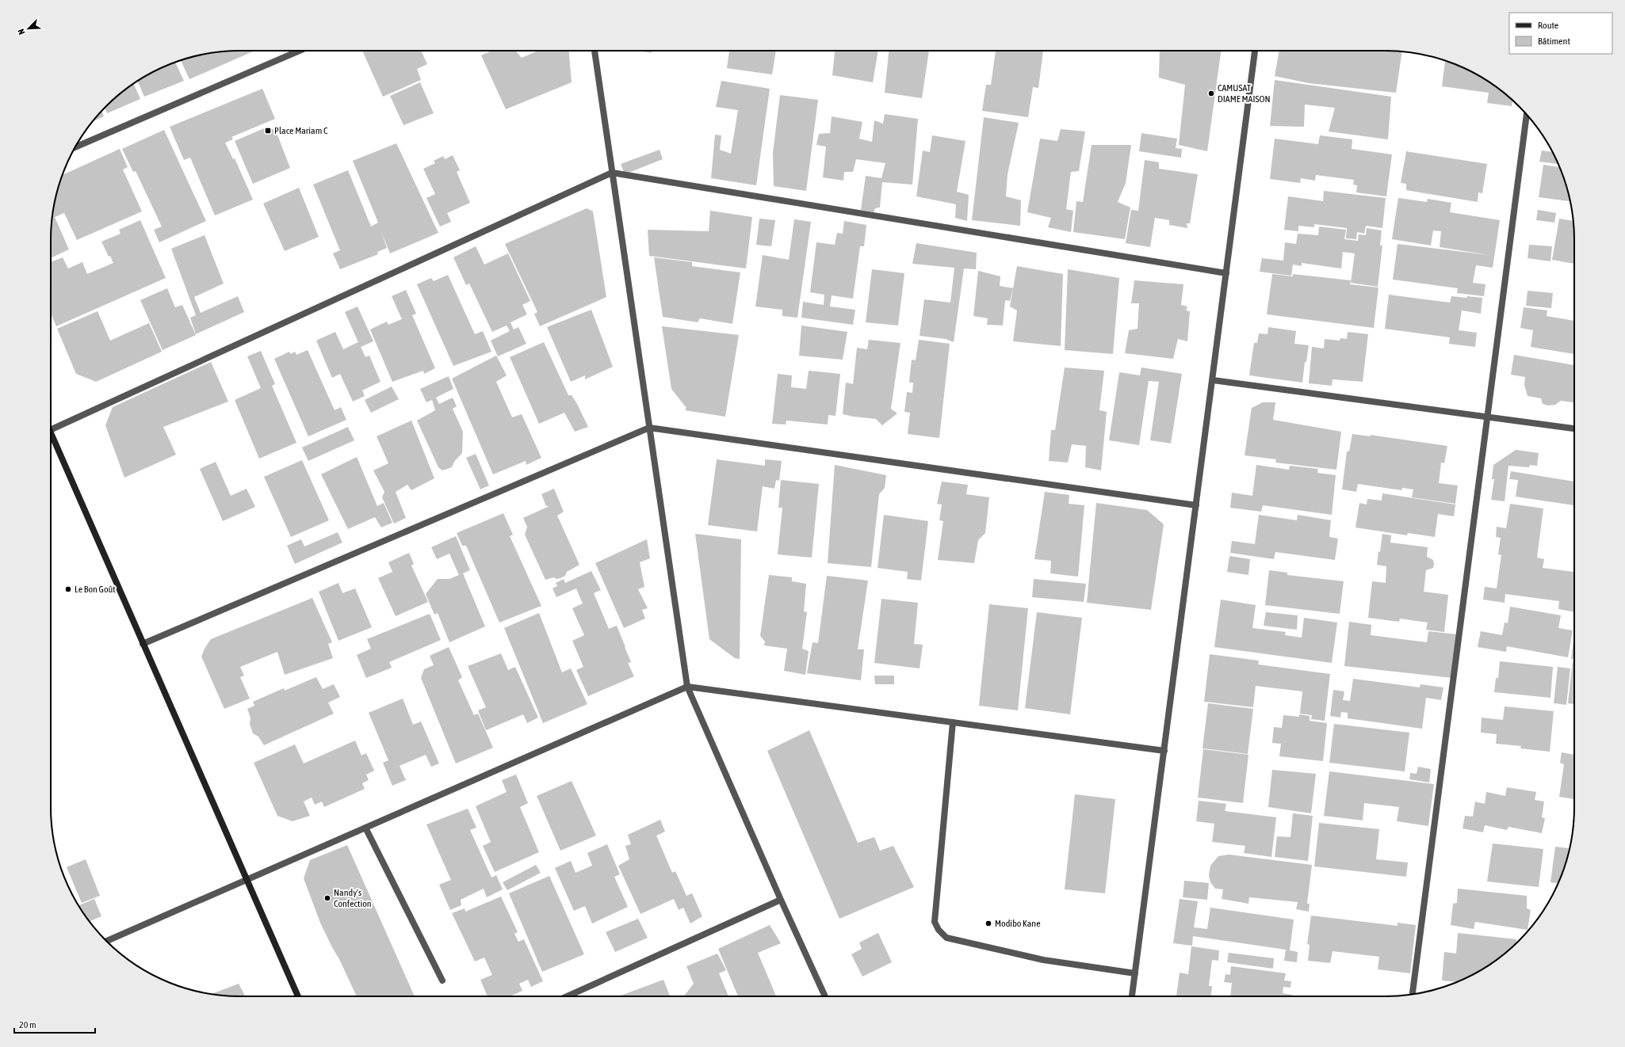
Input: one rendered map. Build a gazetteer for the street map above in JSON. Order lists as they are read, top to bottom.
{
  "places": {
    "other": [
      "CAMUSAT DIAME MAISON",
      "Le Bon Goût",
      "Nandy's Confection",
      "Modibo Kane"
    ],
    "transit": ["Place Mariam C"]
  },
  "legend": ["Route", "Bâtiment"],
  "scale_bar": "20 m",
  "north": "bottom left"
}
